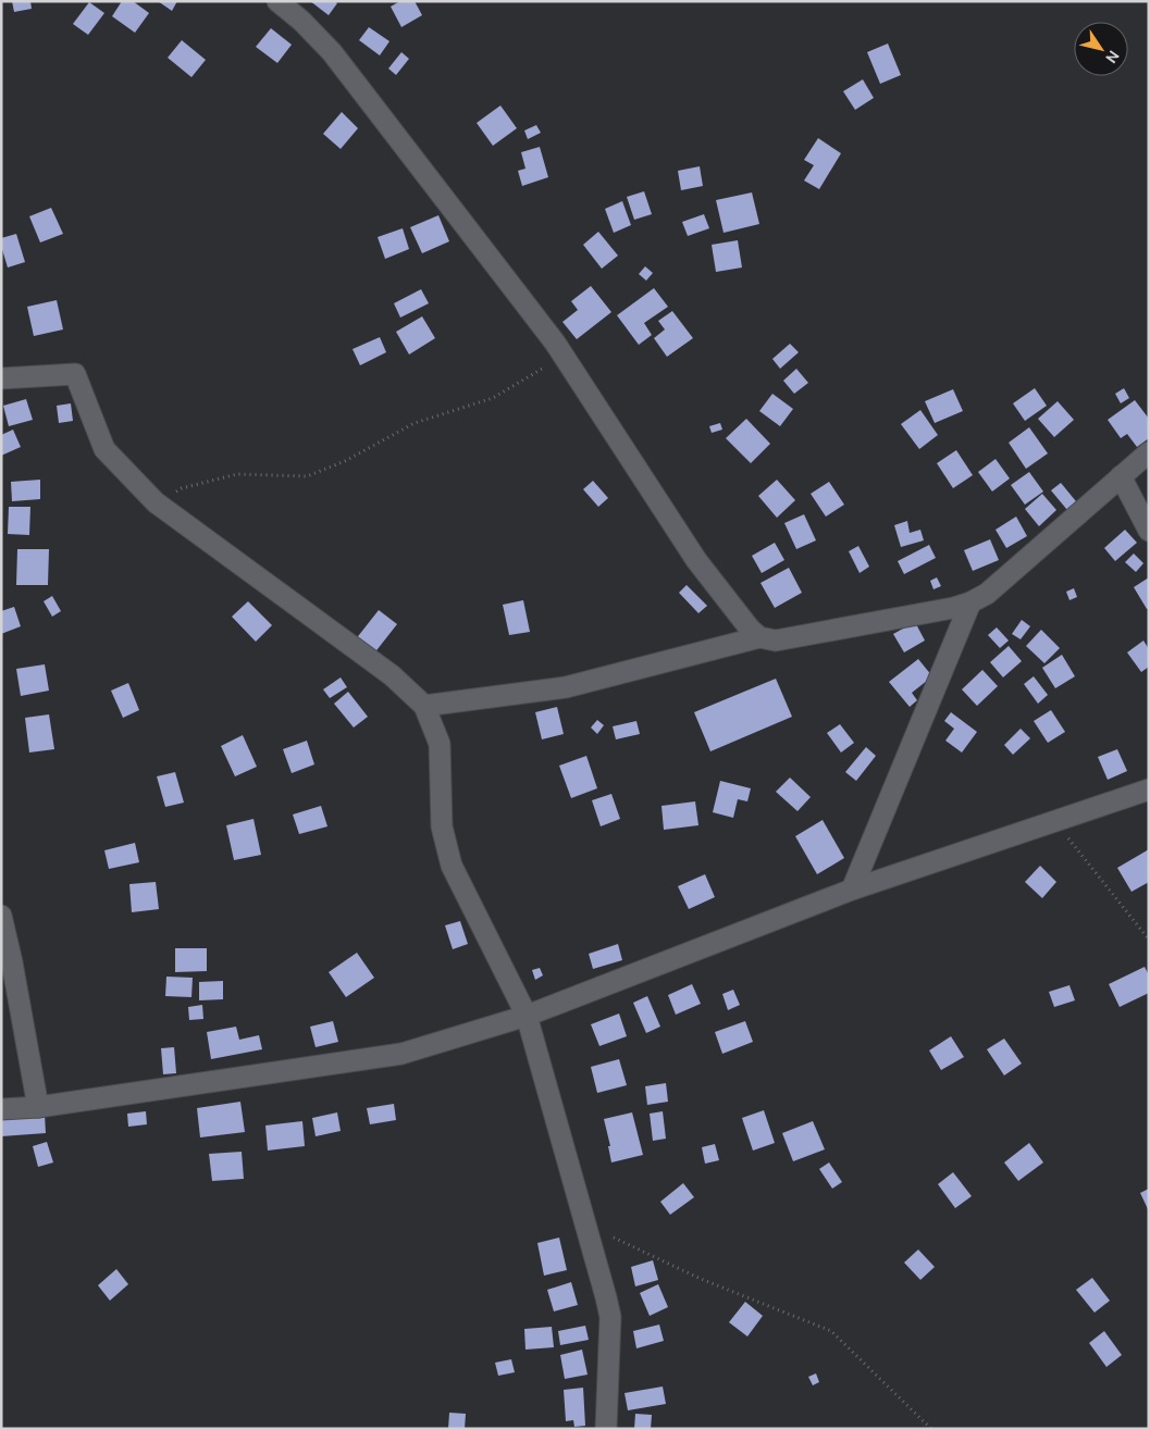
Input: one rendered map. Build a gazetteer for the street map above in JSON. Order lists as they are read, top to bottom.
{
  "north": "bottom right"
}
